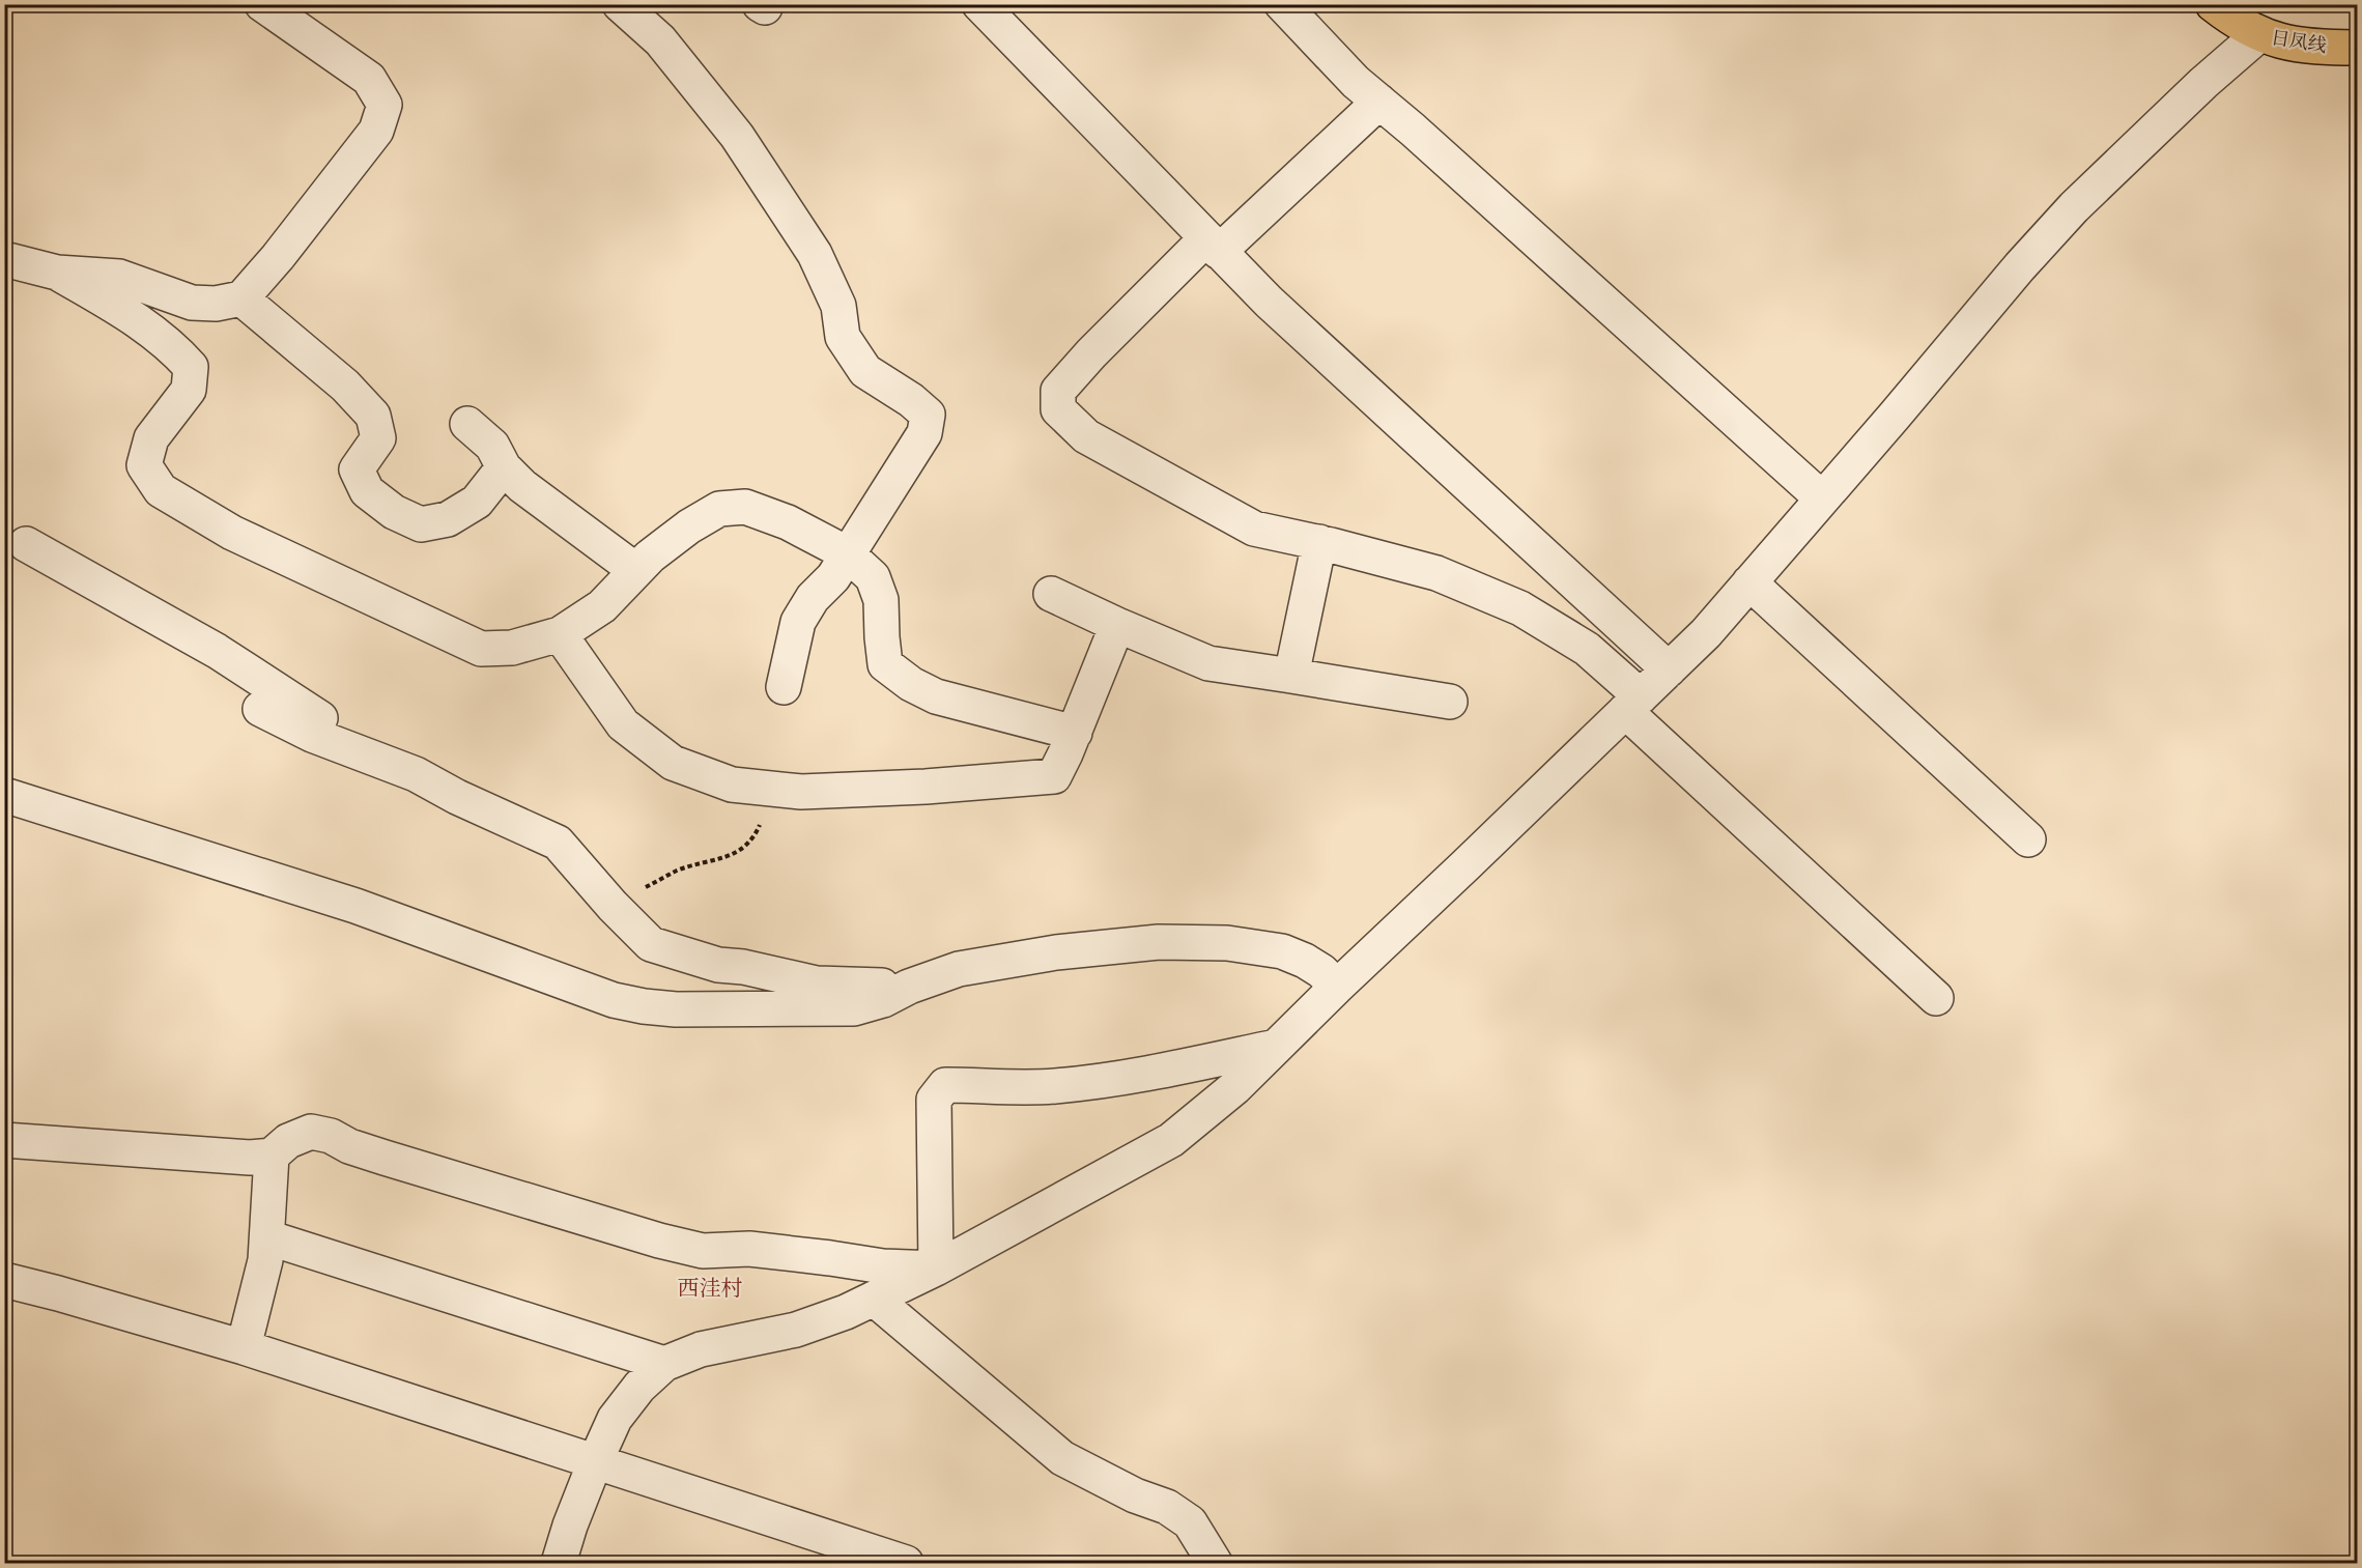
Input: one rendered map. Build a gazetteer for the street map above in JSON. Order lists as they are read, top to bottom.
{
  "streets": {
    "highway": ["日凤线"]
  },
  "districts": ["西洼村"]
}
